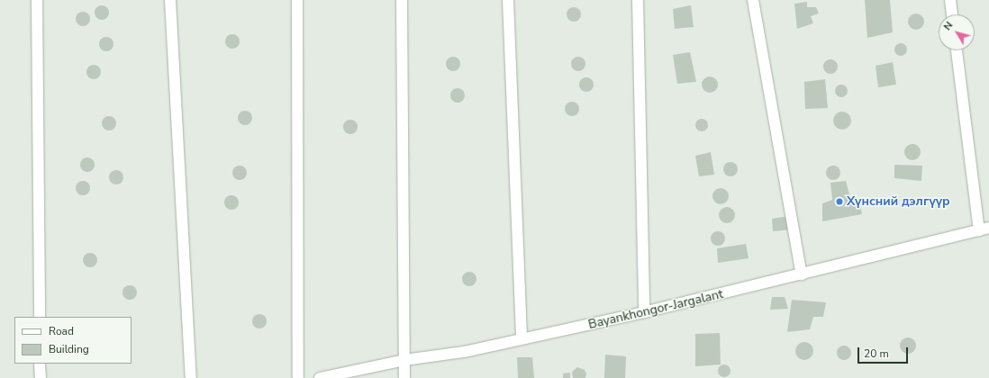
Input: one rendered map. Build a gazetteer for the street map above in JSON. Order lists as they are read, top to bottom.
{
  "streets": {
    "street": ["Bayankhongor-Jargalant"]
  },
  "places": ["Хүнсний дэлгүүр"],
  "legend": ["Road", "Building"],
  "scale_bar": "20 m",
  "north": "top left"
}
